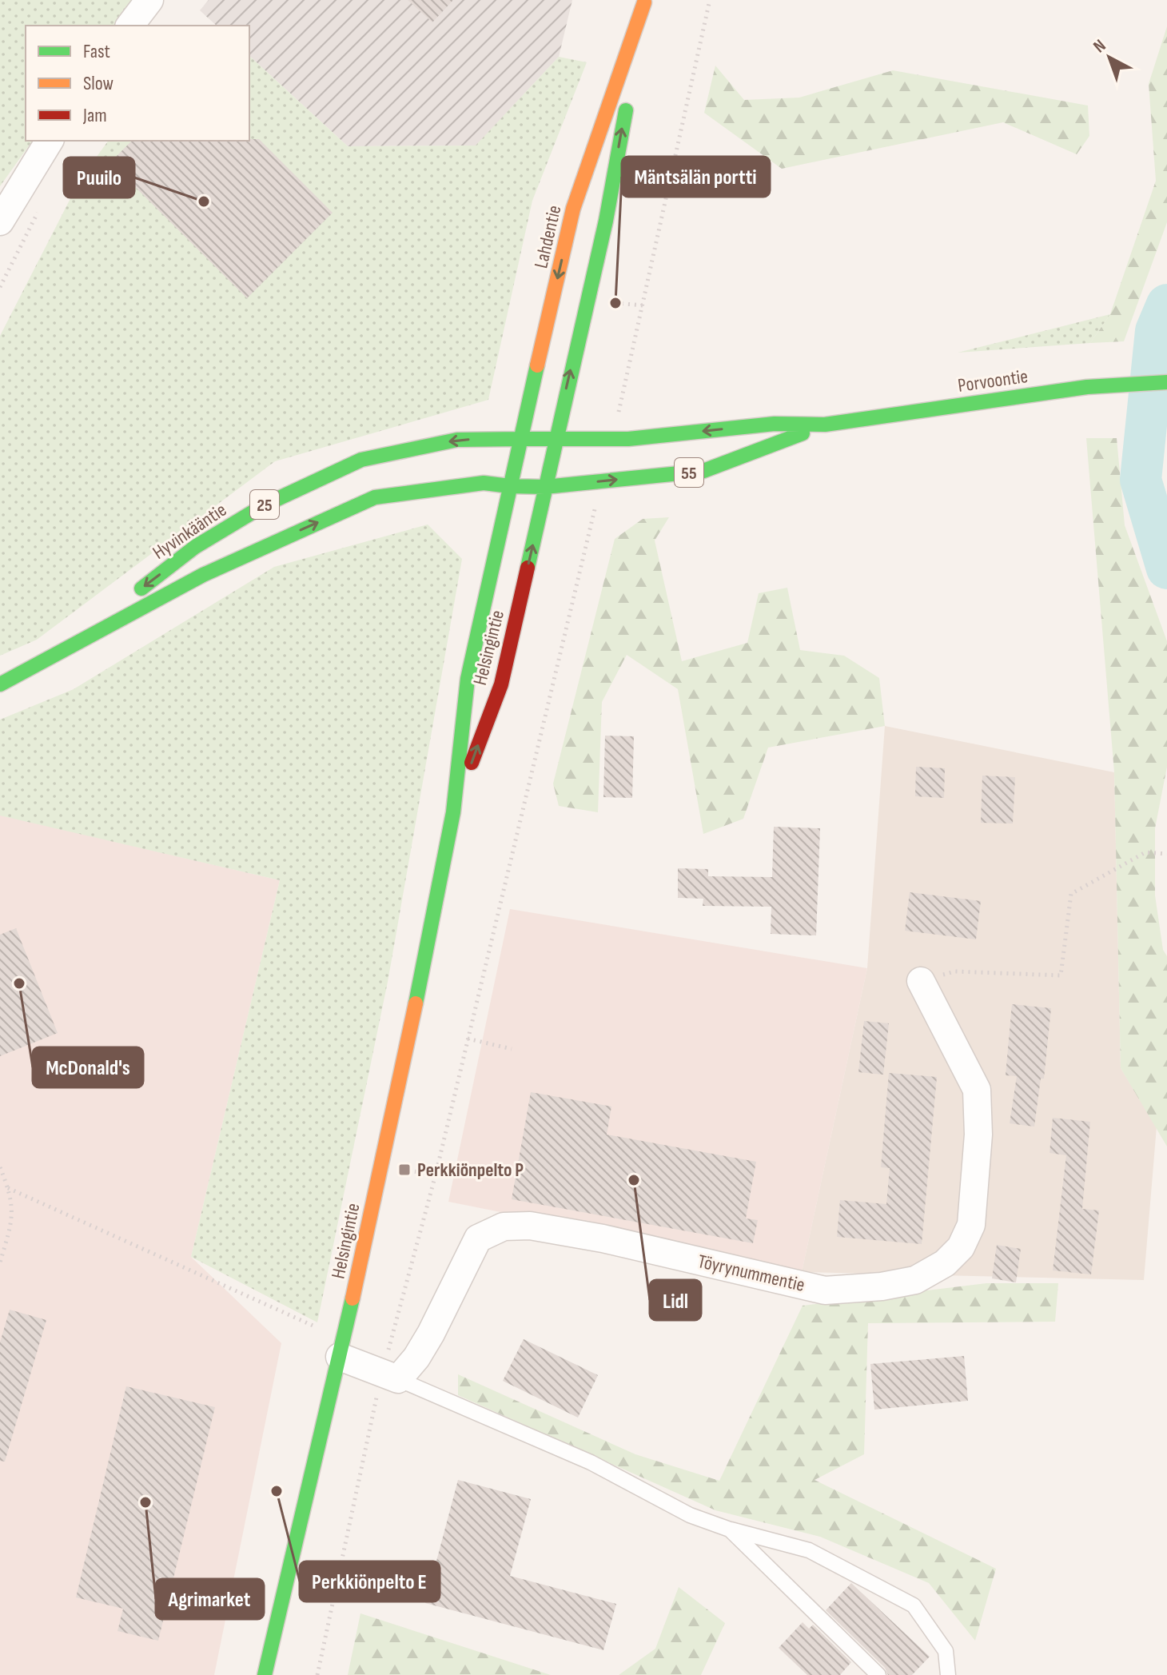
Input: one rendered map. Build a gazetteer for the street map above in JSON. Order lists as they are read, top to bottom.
{
  "streets": {
    "main road": [
      "Lahdentie",
      "Porvoontie",
      "55",
      "25",
      "Hyvinkääntie",
      "Helsingintie"
    ],
    "street": ["Töyrynummentie"]
  },
  "crossings": [
    ["Lahdentie", "Porvoontie"],
    ["Lahdentie", "Hyvinkääntie"],
    ["Lahdentie", "Helsingintie"],
    ["Porvoontie", "Hyvinkääntie"],
    ["Porvoontie", "Helsingintie"],
    ["Hyvinkääntie", "Helsingintie"]
  ],
  "places": {
    "other": [
      "Puuilo",
      "Mäntsälän portti",
      "McDonald's",
      "Lidl",
      "Perkkiönpelto E",
      "Agrimarket"
    ],
    "transit": ["Perkkiönpelto P"]
  },
  "legend": ["Fast", "Slow", "Jam"],
  "north": "top left"
}
